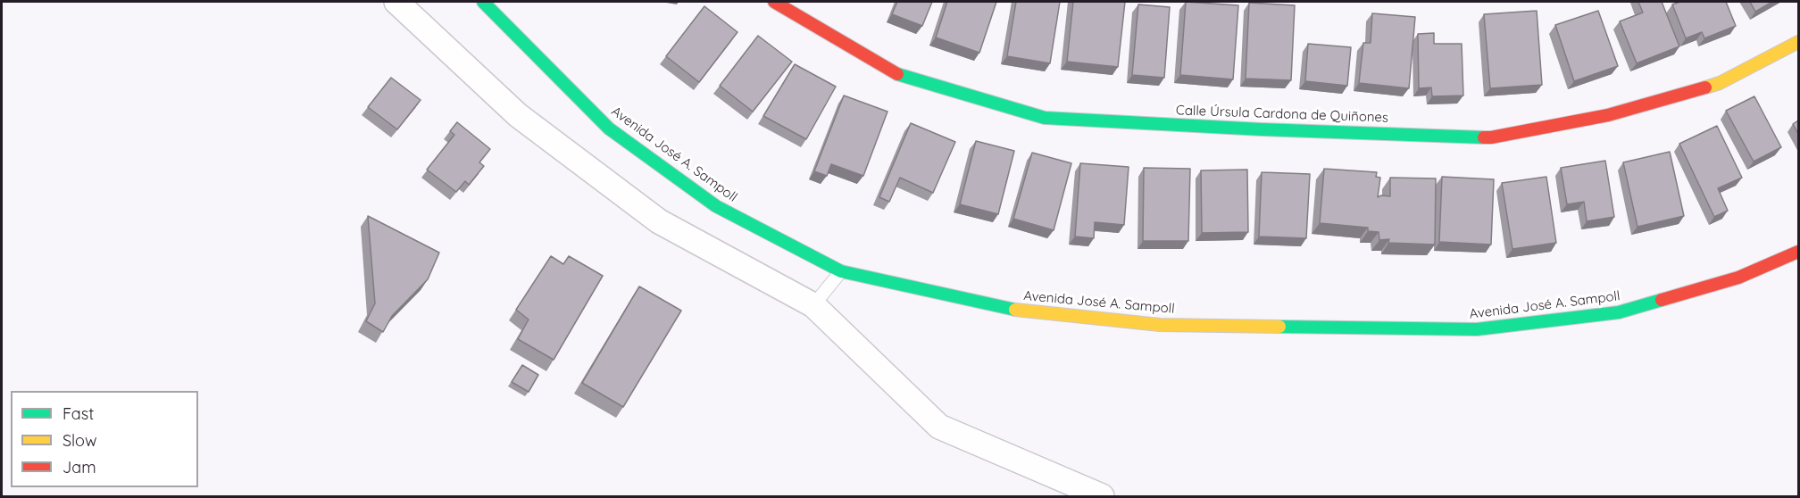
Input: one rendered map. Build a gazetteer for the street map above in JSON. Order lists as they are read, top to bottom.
{
  "streets": {
    "street": ["Calle Úrsula Cardona de Quiñones", "Avenida José A. Sampoll"]
  },
  "legend": ["Fast", "Slow", "Jam"]
}
